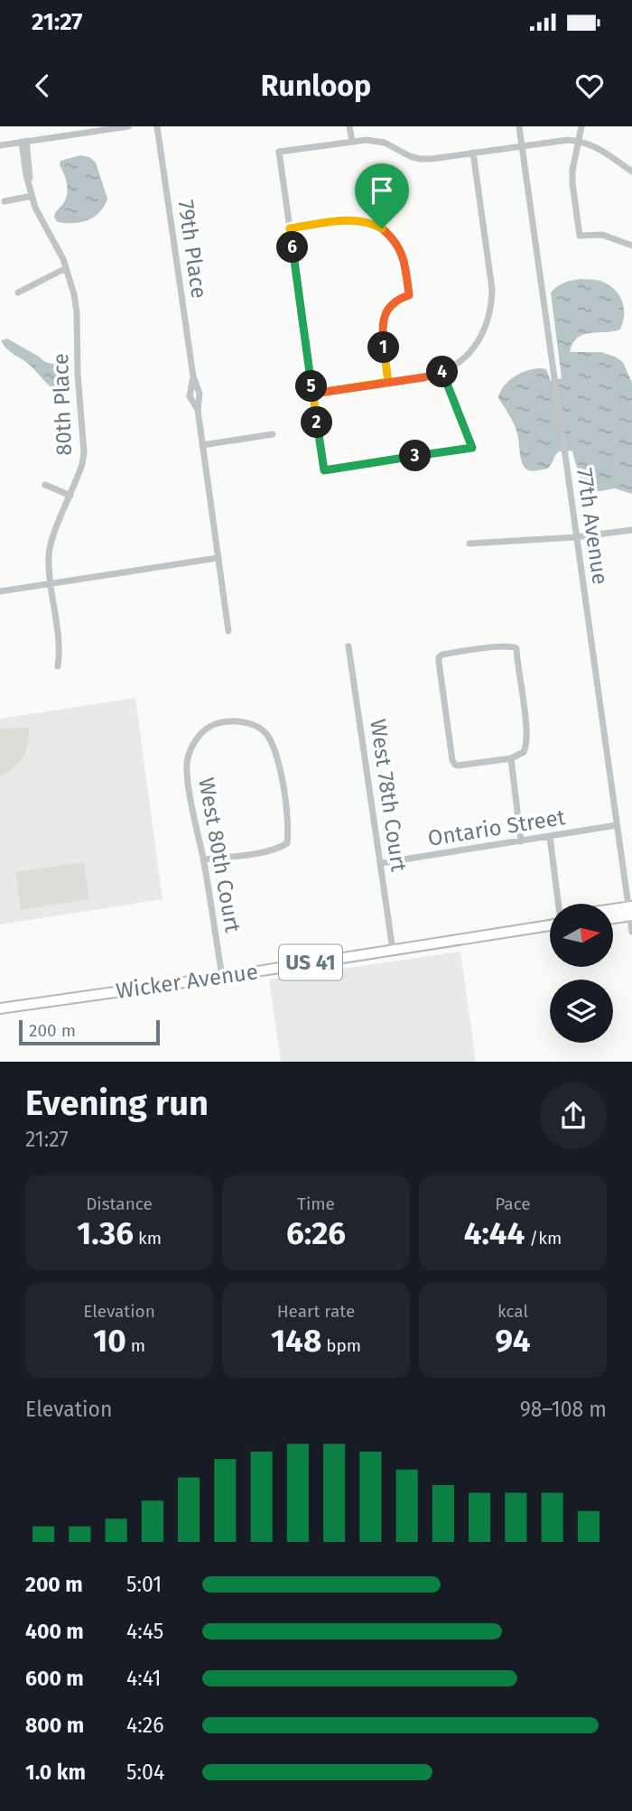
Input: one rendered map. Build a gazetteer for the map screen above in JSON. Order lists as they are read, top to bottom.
{
  "streets": {
    "highway": ["US 41", "Wicker Avenue"],
    "street": [
      "79th Place",
      "80th Place",
      "77th Avenue",
      "West 78th Court",
      "Ontario Street",
      "West 80th Court"
    ]
  },
  "crossings": [
    ["77th Avenue", "Ontario Street"],
    ["West 78th Court", "Ontario Street"],
    ["West 78th Court", "Wicker Avenue"],
    ["West 80th Court", "Wicker Avenue"]
  ],
  "scale_bar": "200 m",
  "north": "right",
  "page": {
    "status": "21:27",
    "header": "Runloop",
    "pins": [
      "6",
      "1",
      "4",
      "5",
      "2",
      "3"
    ],
    "scale": "200 m",
    "heading": ["Evening run", "21:27"],
    "stats": [
      ["Distance", "1.36 km"],
      ["Time", "6:26"],
      ["Pace", "4:44 /km"],
      ["Elevation", "10 m"],
      ["Heart rate", "148 bpm"],
      ["kcal", "94"]
    ],
    "chart": ["Elevation", "98–108 m"],
    "list": [
      {
        "name": "200 m",
        "note": "5:01"
      },
      {
        "name": "400 m",
        "note": "4:45"
      },
      {
        "name": "600 m",
        "note": "4:41"
      },
      {
        "name": "800 m",
        "note": "4:26"
      },
      {
        "name": "1.0 km",
        "note": "5:04"
      }
    ]
  }
}
